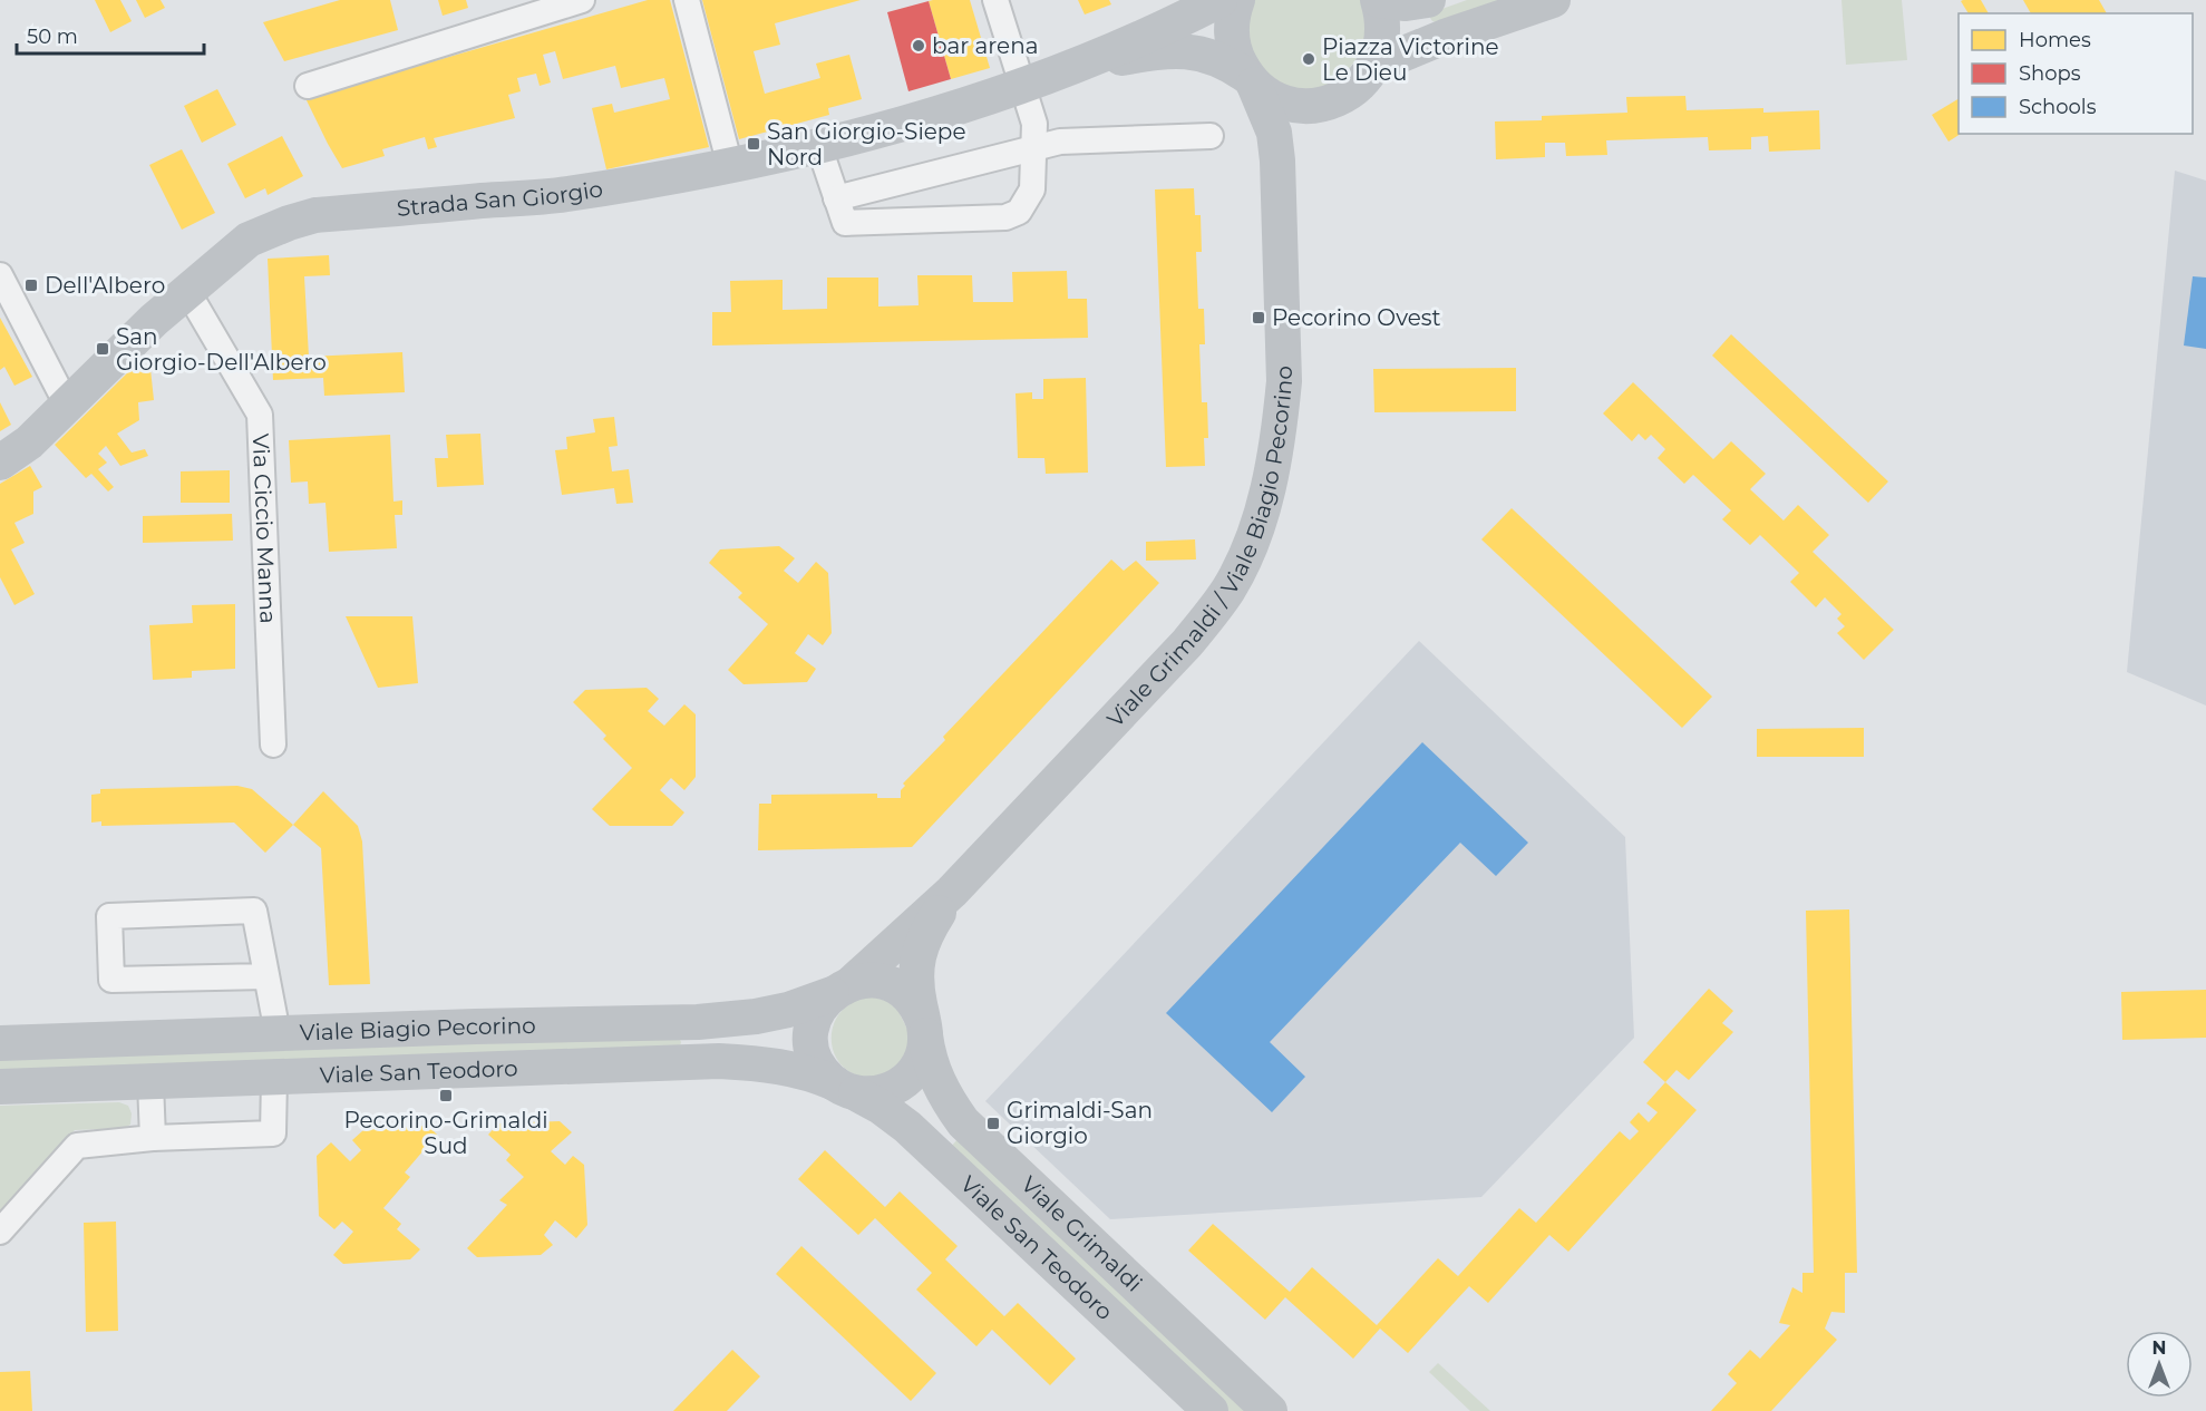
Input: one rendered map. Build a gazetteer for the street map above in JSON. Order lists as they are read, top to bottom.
{
  "streets": {
    "main road": [
      "Strada San Giorgio",
      "Viale Grimaldi / Viale Biagio Pecorino",
      "Viale Biagio Pecorino",
      "Viale San Teodoro",
      "Viale Grimaldi"
    ],
    "street": ["Via Ciccio Manna"]
  },
  "crossings": [
    ["Strada San Giorgio", "Via Ciccio Manna"],
    ["Viale Grimaldi / Viale Biagio Pecorino", "Viale Grimaldi"],
    ["Viale Biagio Pecorino", "Viale San Teodoro"],
    ["Viale Biagio Pecorino", "Viale Grimaldi"],
    ["Viale San Teodoro", "Viale Grimaldi"]
  ],
  "places": {
    "other": ["bar arena", "Piazza Victorine Le Dieu"],
    "transit": [
      "San Giorgio-Siepe Nord",
      "Dell'Albero",
      "Pecorino Ovest",
      "San Giorgio-Dell'Albero",
      "Pecorino-Grimaldi Sud",
      "Grimaldi-San Giorgio"
    ]
  },
  "legend": ["Homes", "Shops", "Schools"],
  "scale_bar": "50 m",
  "north": "top"
}
